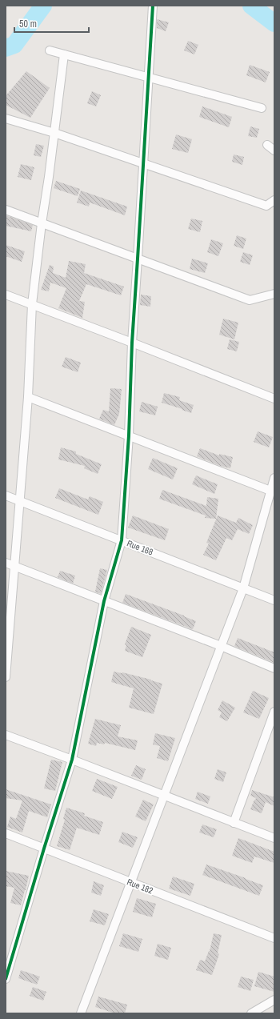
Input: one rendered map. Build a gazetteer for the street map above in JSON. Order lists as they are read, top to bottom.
{
  "streets": {
    "street": ["Rue 168", "Rue 182"]
  },
  "scale_bar": "50 m"
}
